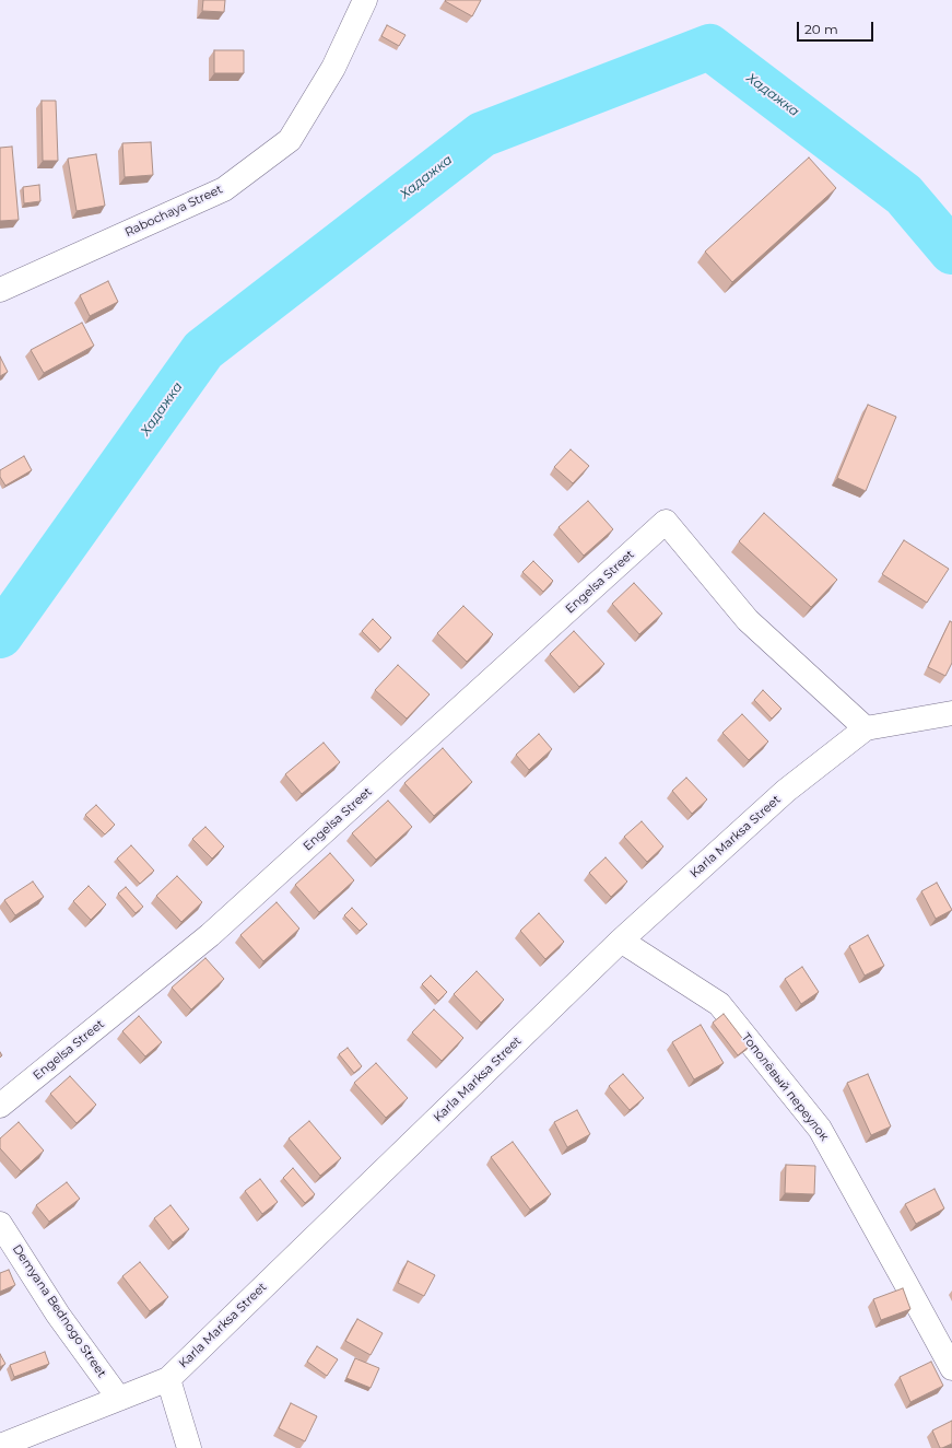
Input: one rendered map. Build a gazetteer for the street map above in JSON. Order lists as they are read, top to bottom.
{
  "streets": {
    "street": [
      "Rabochaya Street",
      "Engelsa Street",
      "Karla Marksa Street",
      "Тополёвый переулок",
      "Demyana Bednogo Street"
    ]
  },
  "crossings": [
    ["Engelsa Street", "Karla Marksa Street"],
    ["Karla Marksa Street", "Тополёвый переулок"],
    ["Karla Marksa Street", "Demyana Bednogo Street"]
  ],
  "water": ["Хадажка"],
  "scale_bar": "20 m"
}
